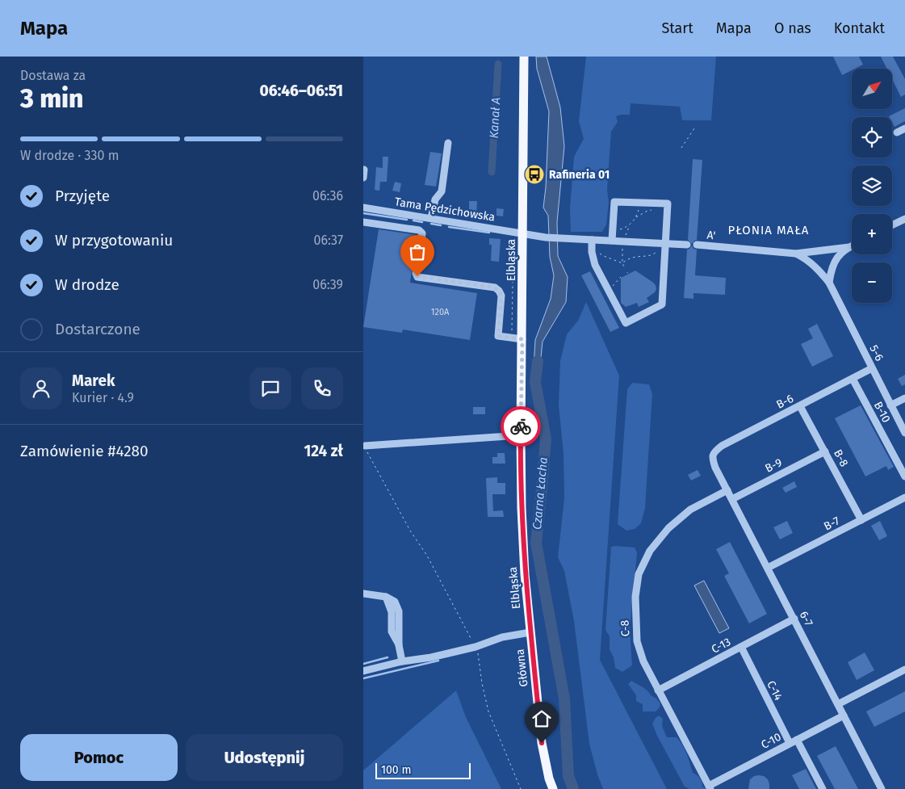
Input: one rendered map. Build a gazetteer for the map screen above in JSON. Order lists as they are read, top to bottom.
{
  "streets": {
    "main road": ["Elbląska", "Główna"],
    "street": [
      "Tama Pędzichowska",
      "A'",
      "5-6",
      "B-6",
      "B-10",
      "B-8",
      "B-9",
      "B-7",
      "6-7",
      "C-8",
      "C-13",
      "C-14",
      "C-10"
    ]
  },
  "crossings": [
    ["Tama Pędzichowska", "Elbląska"],
    ["A'", "5-6"],
    ["Elbląska", "Główna"],
    ["5-6", "B-6"],
    ["B-6", "B-10"],
    ["B-6", "B-8"],
    ["B-6", "6-7"],
    ["B-8", "B-9"],
    ["B-8", "B-7"],
    ["B-9", "6-7"],
    ["B-7", "6-7"],
    ["6-7", "C-8"],
    ["6-7", "C-13"],
    ["6-7", "C-10"],
    ["C-8", "C-13"],
    ["C-8", "C-10"],
    ["C-13", "C-14"],
    ["C-14", "C-10"]
  ],
  "districts": ["PŁONIA MAŁA"],
  "water": ["Kanał A", "Czarna Łacha"],
  "places": {
    "bus stop": ["Rafineria 01"]
  },
  "house_numbers": ["120A"],
  "scale_bar": "100 m",
  "north": "top right",
  "page": {
    "header": "Mapa",
    "nav": [
      "Start",
      "Mapa",
      "O nas",
      "Kontakt"
    ],
    "heading": ["3 min", "Dostawa za", "06:46–06:51"],
    "panel": [
      "Marek",
      "Kurier · 4.9",
      "Zamówienie #4280",
      "124 zł"
    ],
    "map_buttons": ["+", "−"],
    "bar": "W drodze · 330 m",
    "list": [
      ["Przyjęte", "06:36"],
      ["W przygotowaniu", "06:37"],
      ["W drodze", "06:39"],
      "Dostarczone"
    ],
    "buttons": ["Pomoc", "Udostępnij"],
    "scale": "100 m"
  }
}
